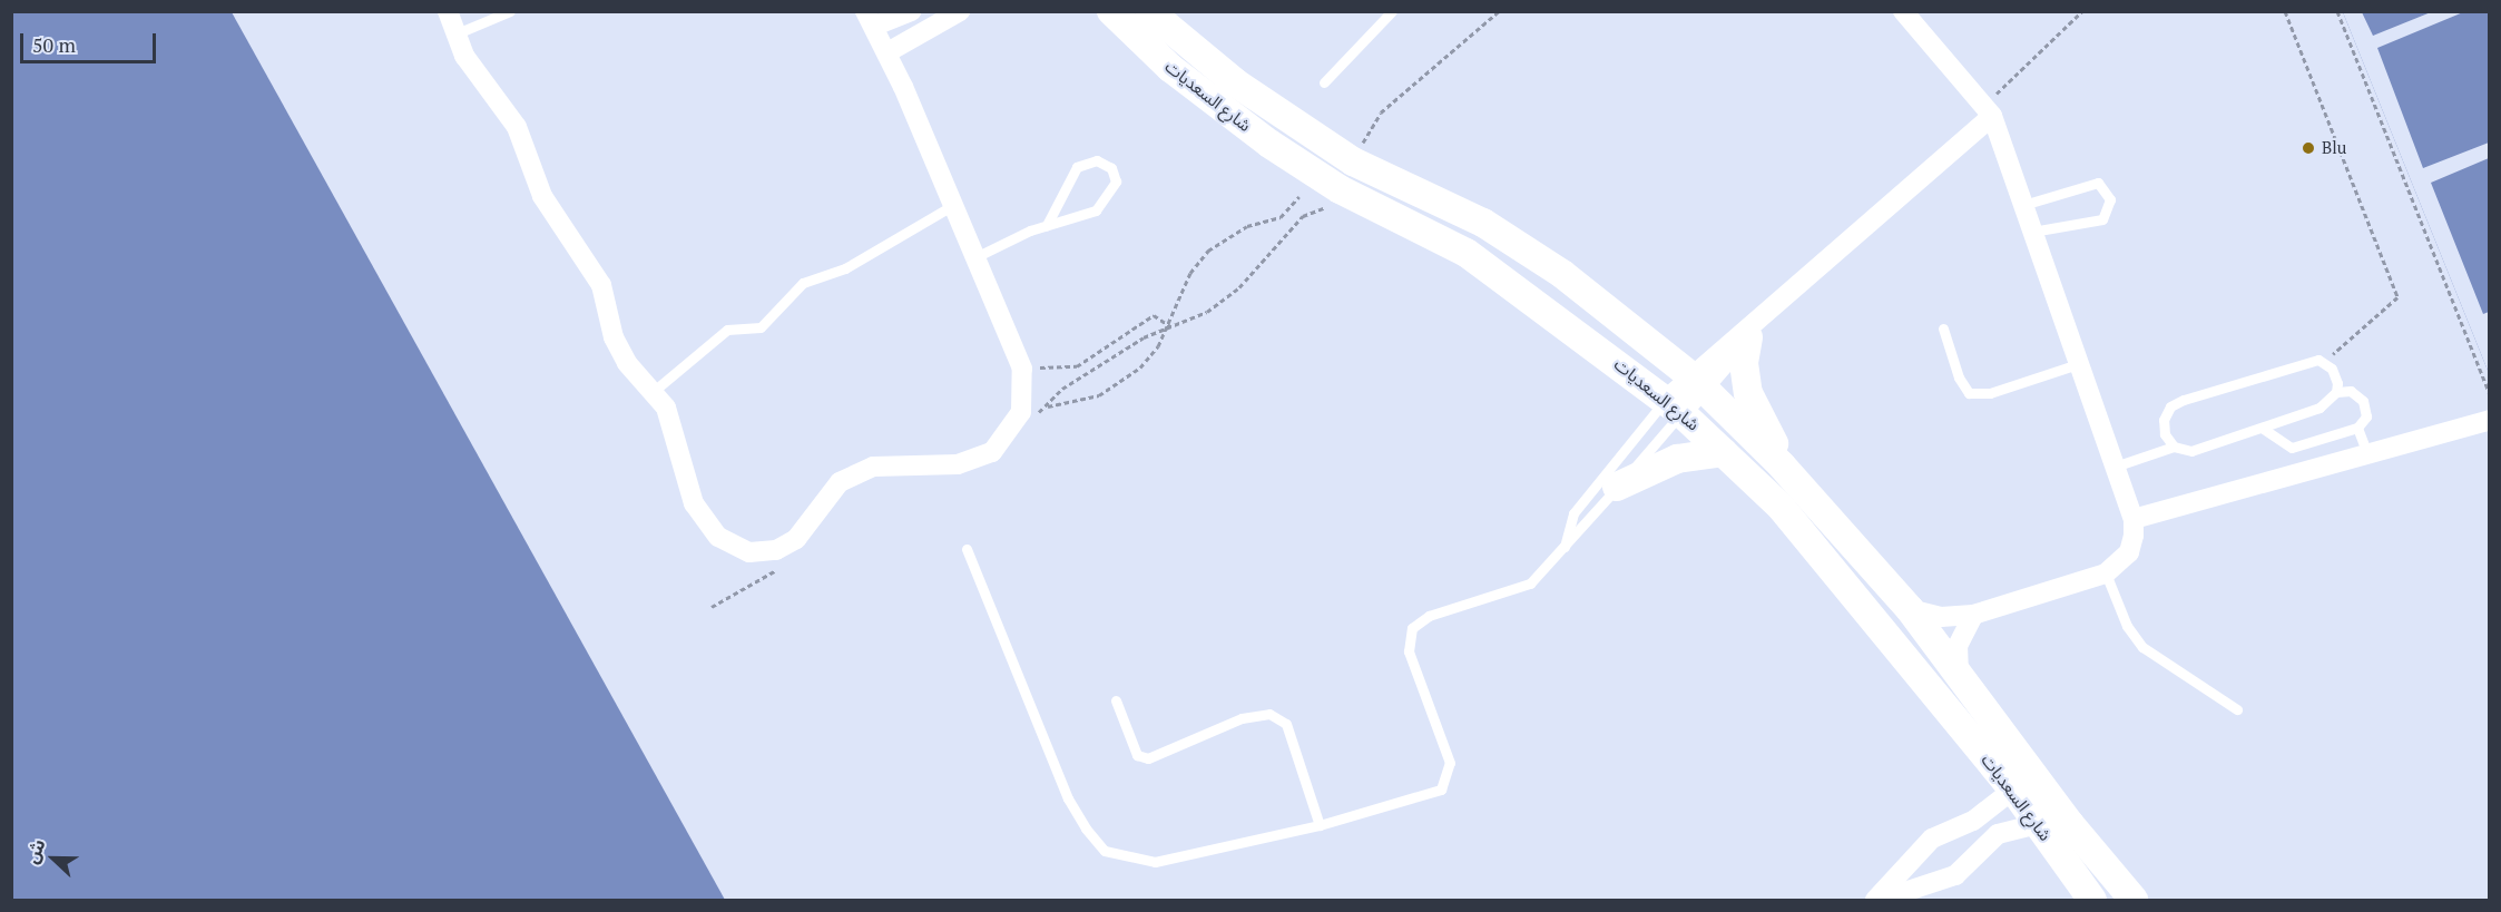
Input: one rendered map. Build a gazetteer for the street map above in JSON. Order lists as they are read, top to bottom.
{
  "streets": {
    "street": ["شارع السعديات"]
  },
  "places": ["Blu"],
  "scale_bar": "50 m",
  "north": "left"
}
